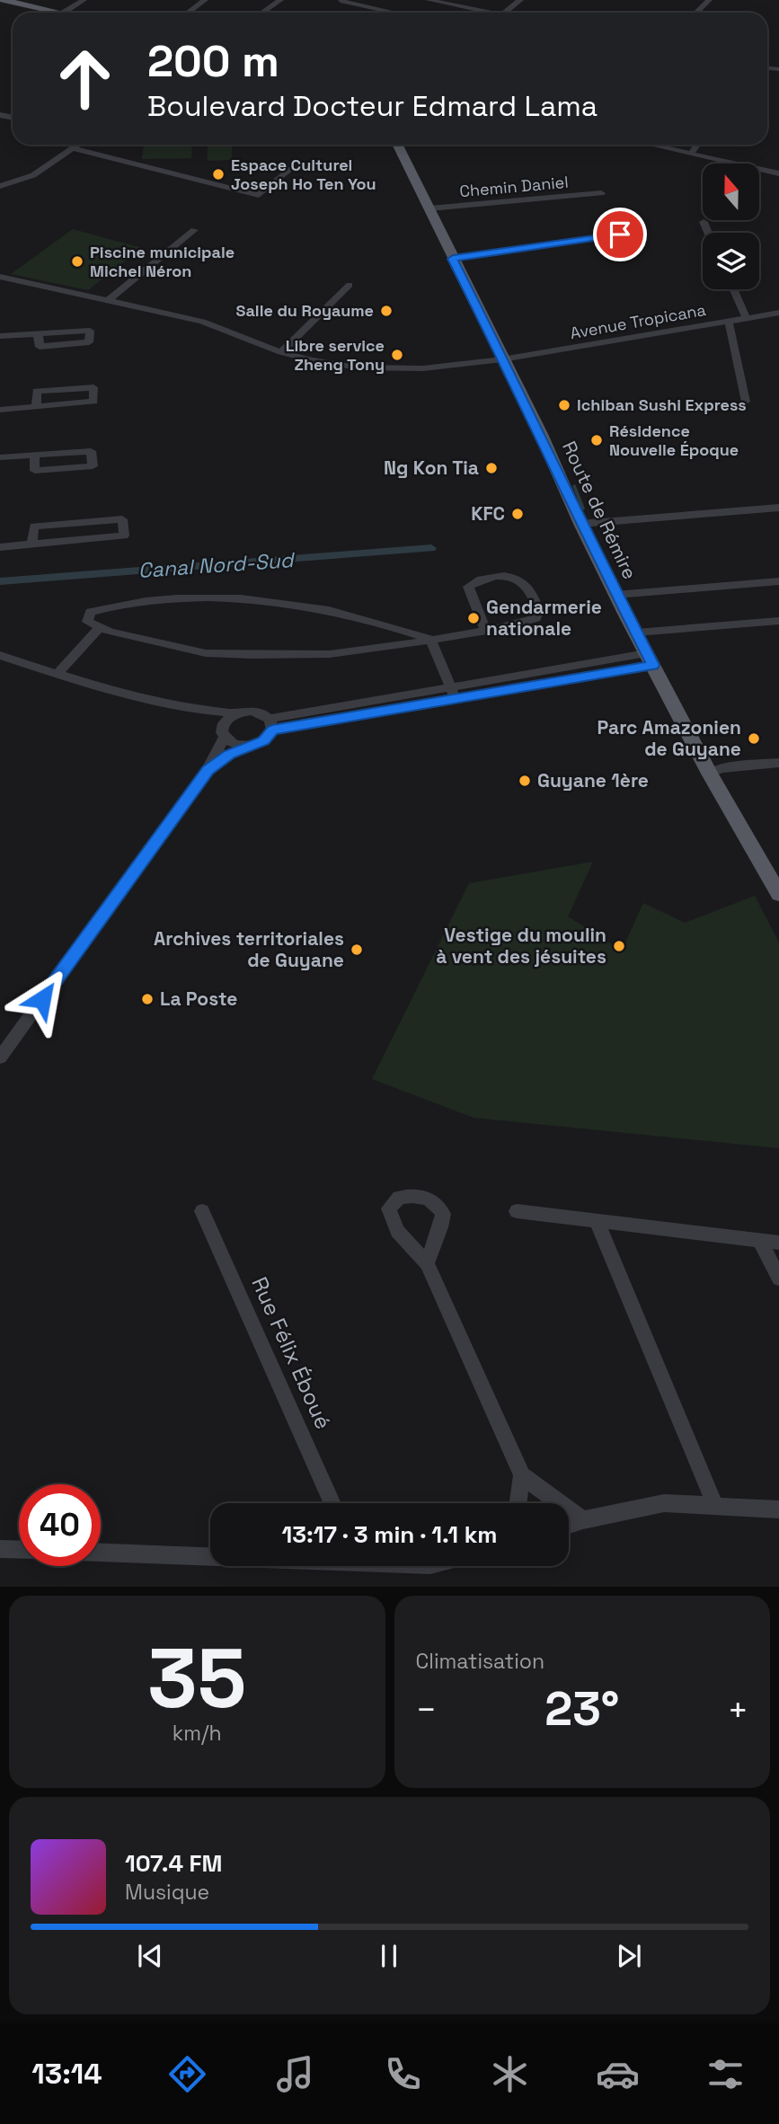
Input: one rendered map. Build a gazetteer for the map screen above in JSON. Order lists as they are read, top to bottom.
{
  "streets": {
    "main road": ["Route de Rémire"],
    "street": ["Chemin Daniel", "Avenue Tropicana", "Rue Félix Éboué"]
  },
  "crossings": [
    ["Chemin Daniel", "Route de Rémire"],
    ["Avenue Tropicana", "Route de Rémire"]
  ],
  "water": ["Canal Nord-Sud"],
  "places": [
    "Espace Culturel Joseph Ho Ten You",
    "Piscine municipale Michel Néron",
    "Salle du Royaume",
    "Libre service Zheng Tony",
    "Ichiban Sushi Express",
    "Résidence Nouvelle Époque",
    "Ng Kon Tia",
    "KFC",
    "Gendarmerie nationale",
    "Parc Amazonien de Guyane",
    "Guyane 1ère",
    "Vestige du moulin à vent des jésuites",
    "Archives territoriales de Guyane",
    "La Poste"
  ],
  "north": "top",
  "page": {
    "turn": ["200 m", "Boulevard Docteur Edmard Lama"],
    "limit": "40",
    "trip": "13:17 · 3 min · 1.1 km",
    "tile": [
      ["35", "km/h"],
      "Climatisation"
    ],
    "heat": ["−", "23°", "+"],
    "song": ["107.4 FM", "Musique"],
    "tabs": "13:14"
  }
}
